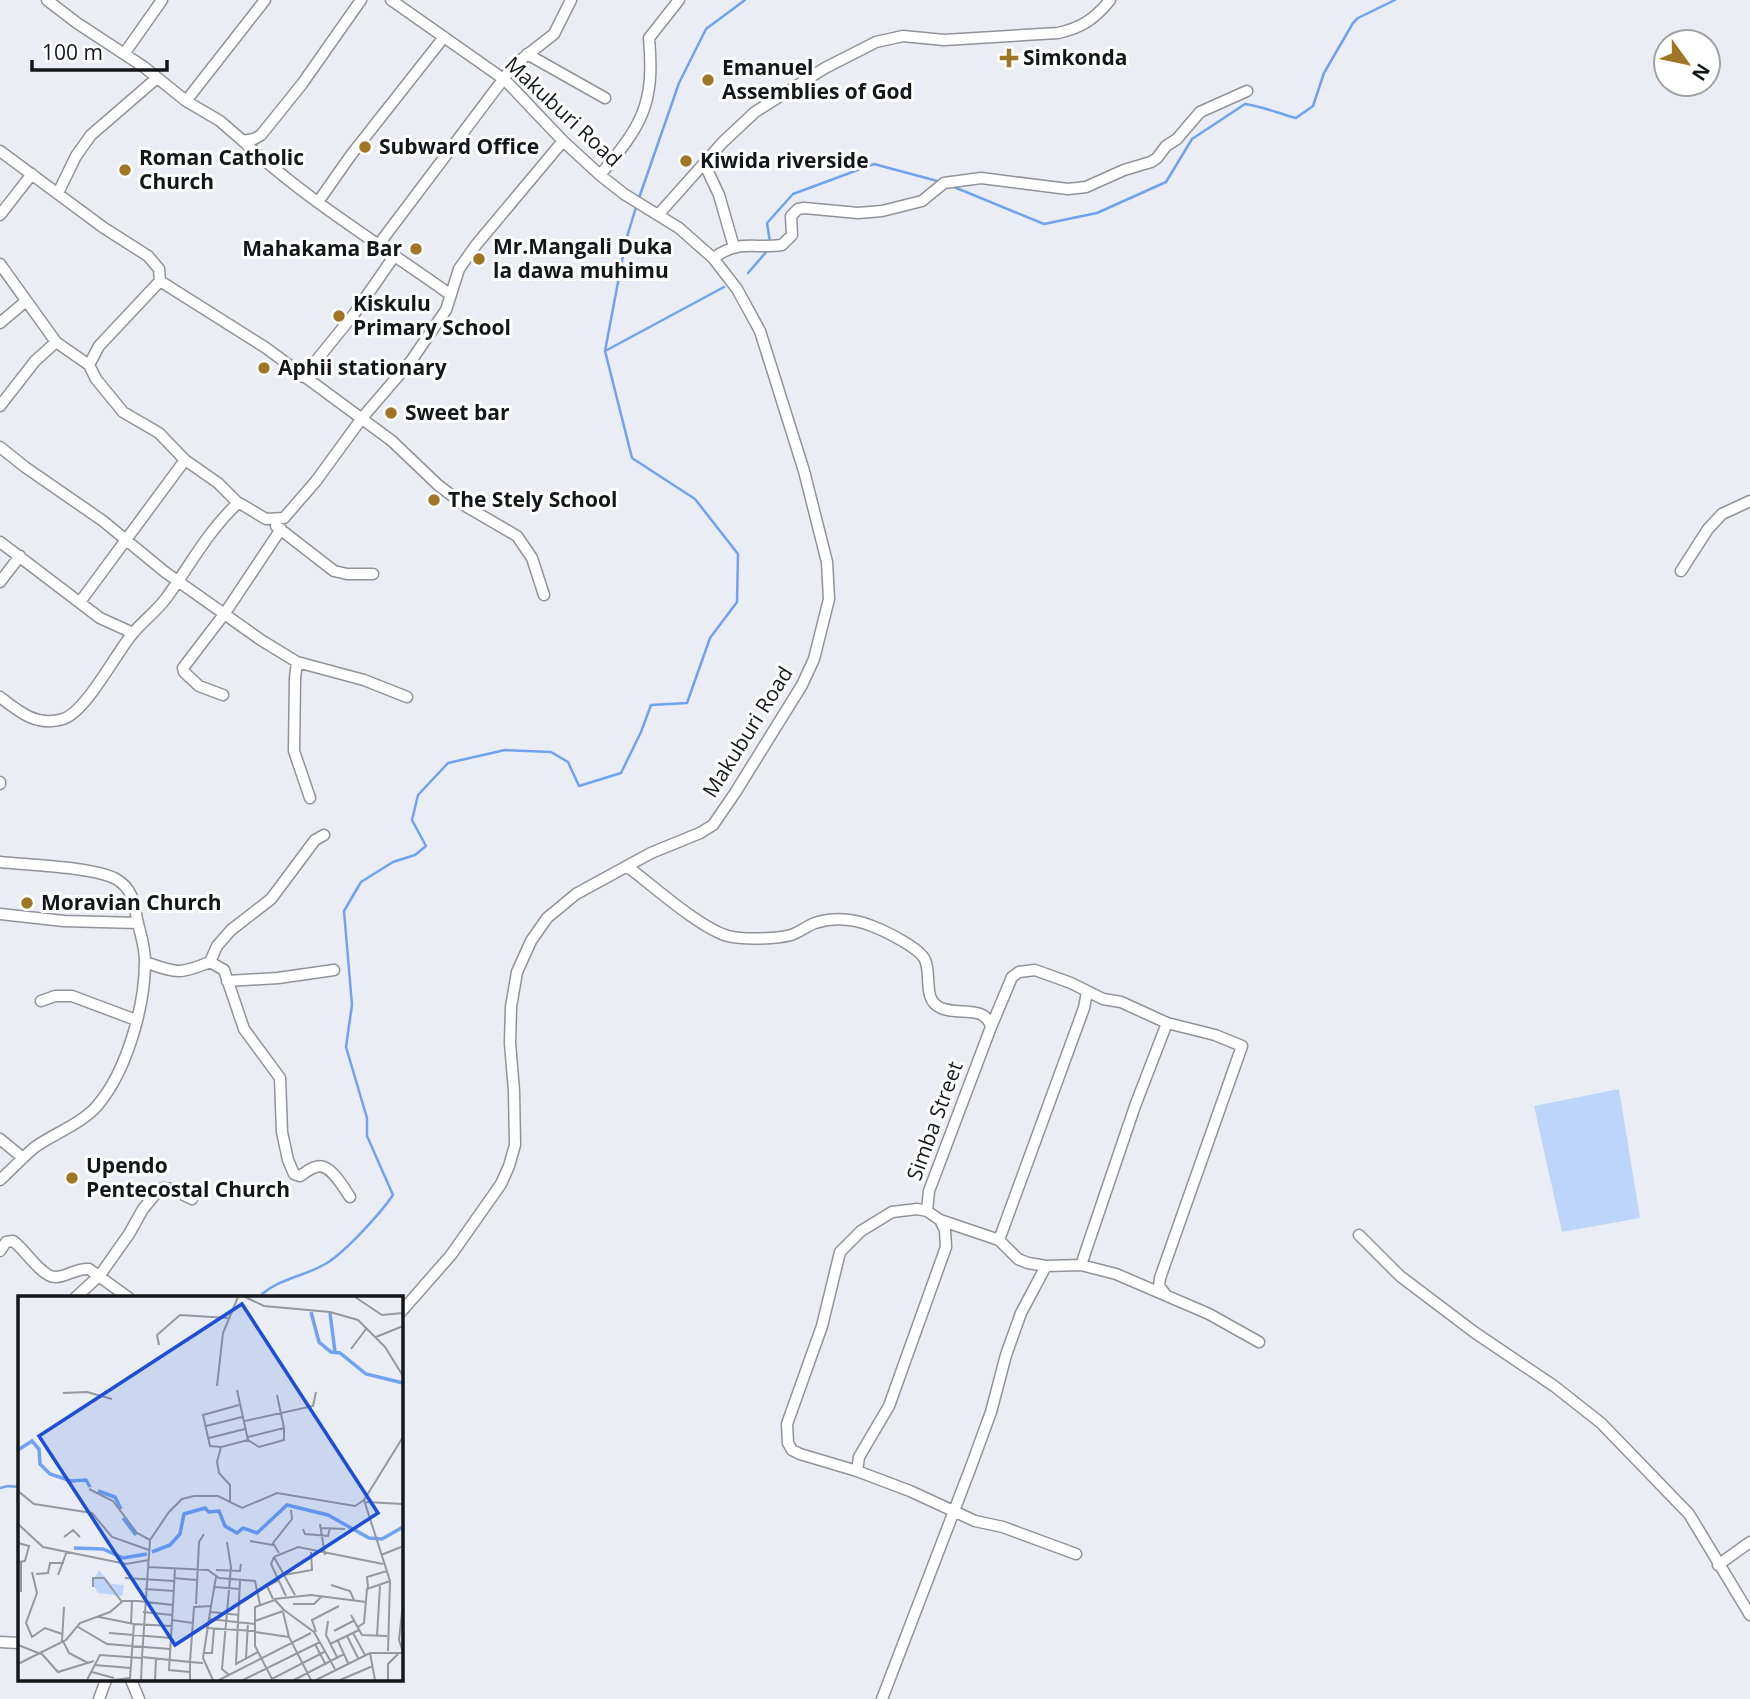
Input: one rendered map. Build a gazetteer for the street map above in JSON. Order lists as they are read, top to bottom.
{
  "streets": {
    "street": ["Makuburi Road", "Simba Street"]
  },
  "places": {
    "health": ["Simkonda"],
    "other": [
      "Emanuel Assemblies of God",
      "Subward Office",
      "Kiwida riverside",
      "Roman Catholic Church",
      "Mahakama Bar",
      "Mr.Mangali Duka la dawa muhimu",
      "Kiskulu Primary School",
      "Aphii stationary",
      "Sweet bar",
      "The Stely School",
      "Moravian Church",
      "Upendo Pentecostal Church"
    ]
  },
  "scale_bar": "100 m",
  "north": "bottom right"
}
